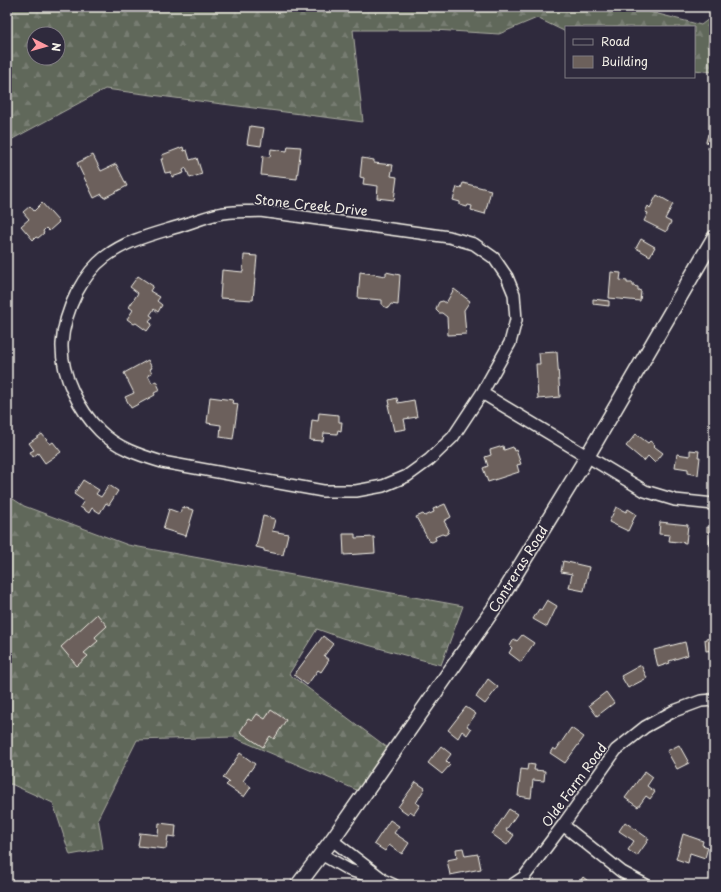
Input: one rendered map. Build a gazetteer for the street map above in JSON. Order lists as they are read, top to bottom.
{
  "streets": {
    "street": ["Stone Creek Drive", "Contreras Road", "Olde Farm Road"]
  },
  "legend": ["Road", "Building"],
  "north": "right"
}
